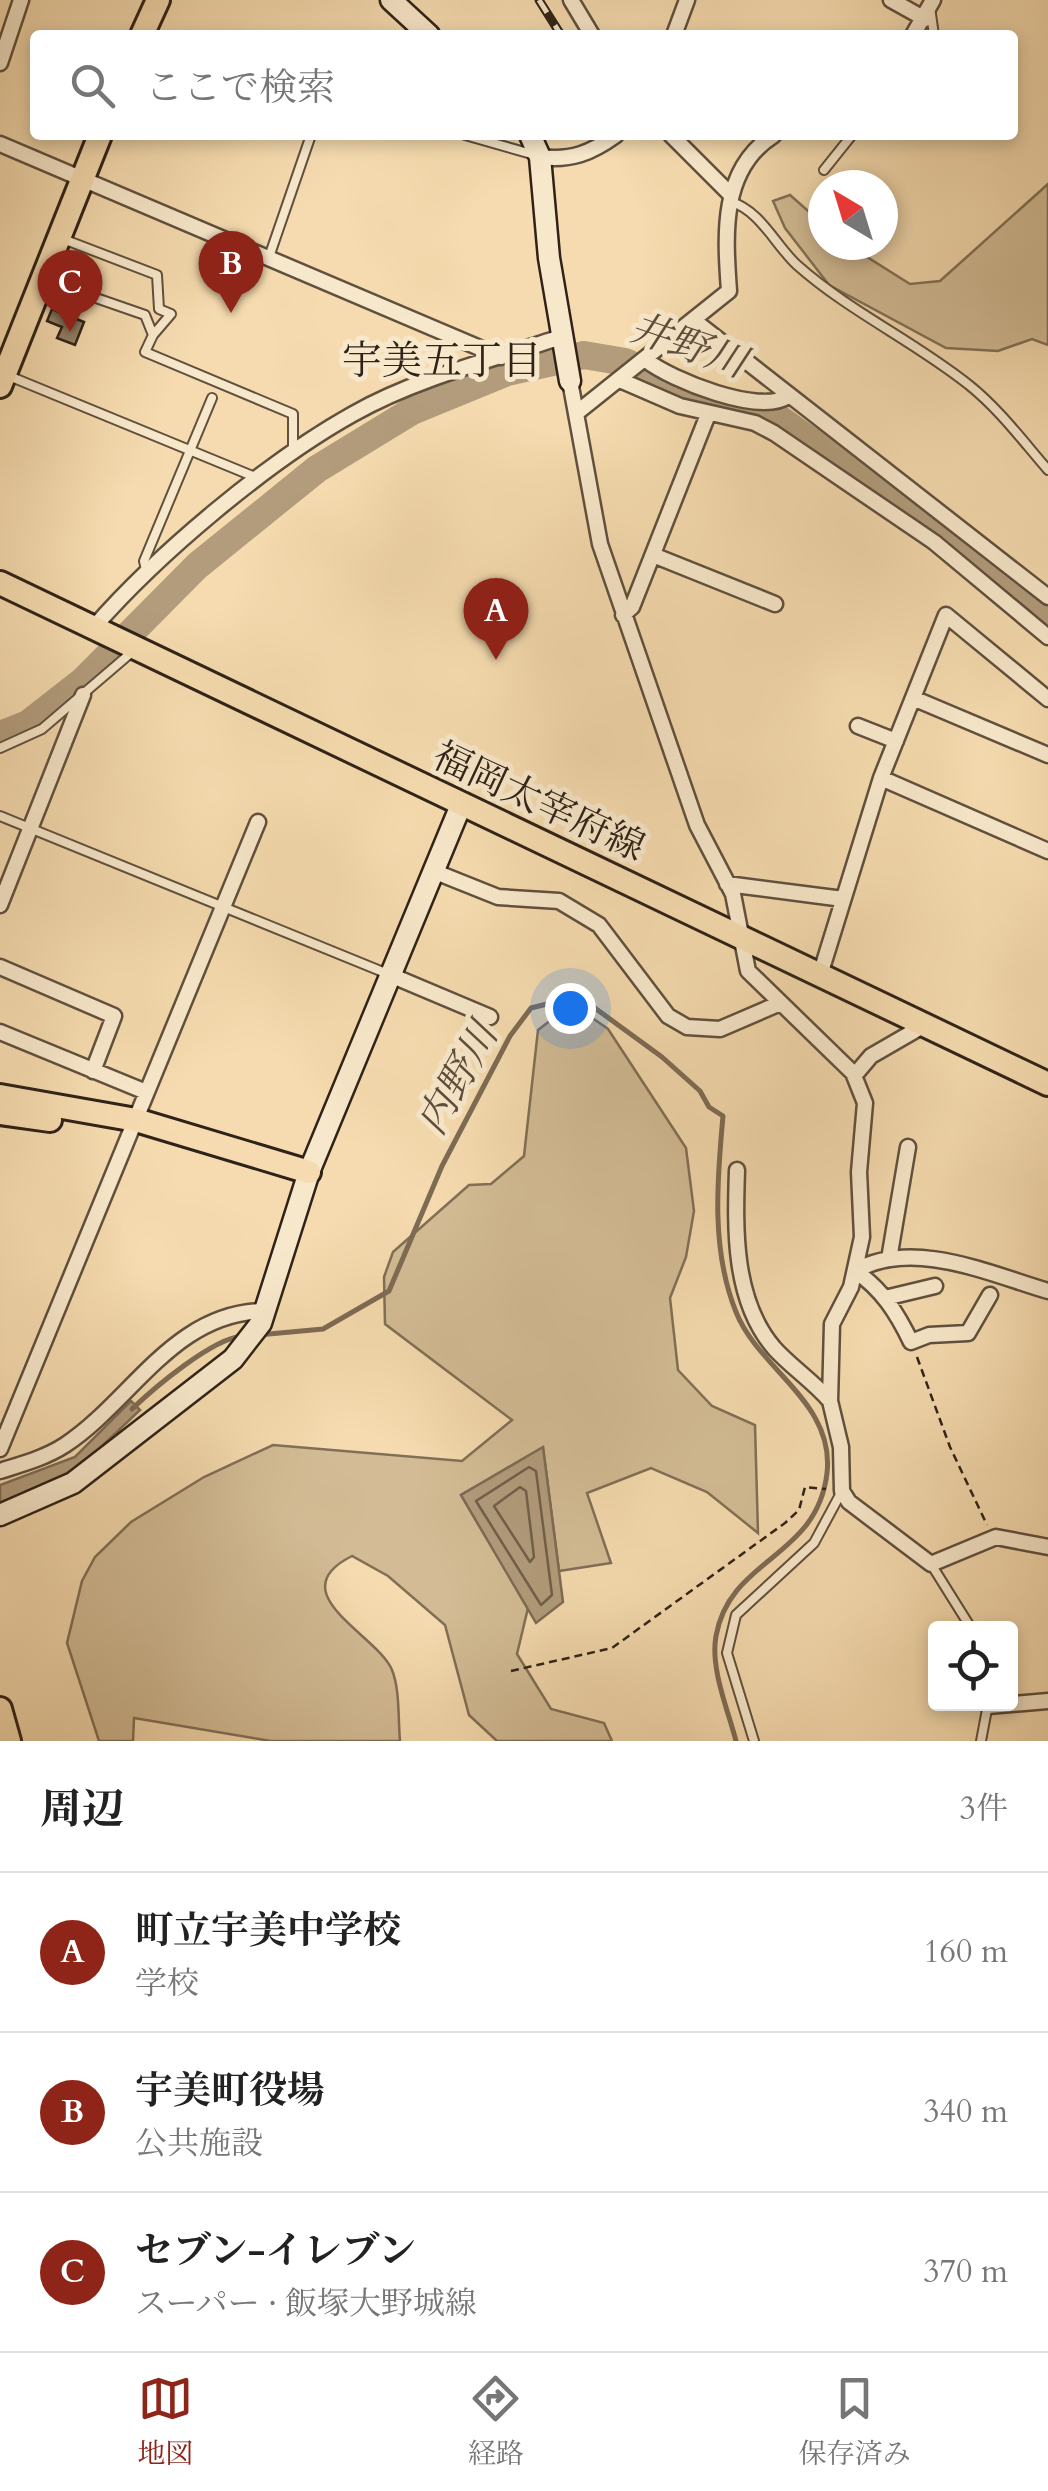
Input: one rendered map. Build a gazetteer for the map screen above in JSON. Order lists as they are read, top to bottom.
{
  "streets": {
    "main road": ["福岡太宰府線"]
  },
  "districts": ["宇美五丁目"],
  "water": ["井野川", "内野川"],
  "north": "top left",
  "page": {
    "search": "ここで検索",
    "pins": ["B", "C", "A"],
    "heading": ["周辺", "3件"],
    "list": [
      {
        "mark": "A",
        "name": "町立宇美中学校",
        "note": "学校",
        "value": "160 m"
      },
      {
        "mark": "B",
        "name": "宇美町役場",
        "note": "公共施設",
        "value": "340 m"
      },
      {
        "mark": "C",
        "name": "セブン-イレブン",
        "note": "スーパー · 飯塚大野城線",
        "value": "370 m"
      }
    ],
    "nav": ["地図", "経路", "保存済み"]
  }
}
